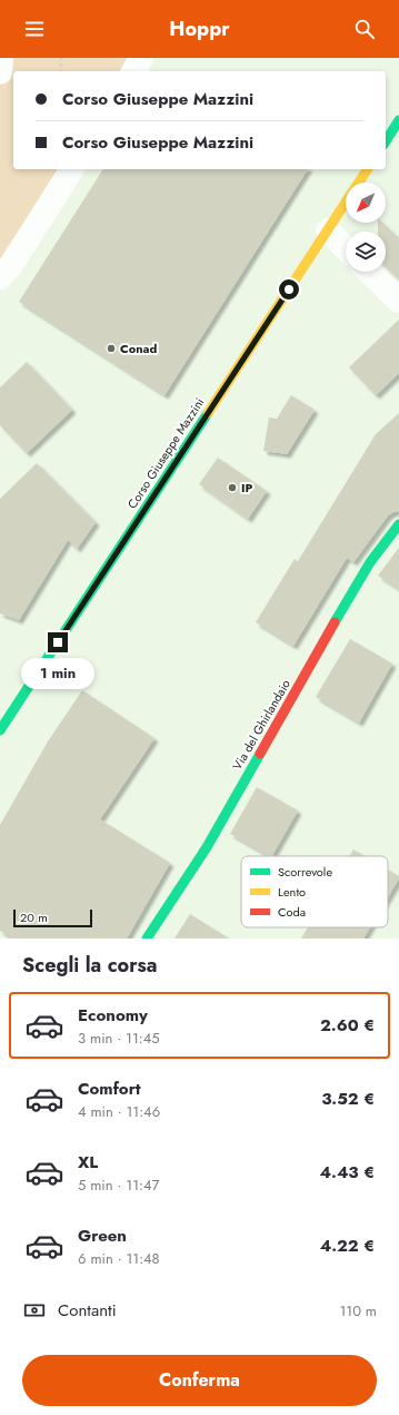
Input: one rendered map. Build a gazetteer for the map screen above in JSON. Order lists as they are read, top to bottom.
{
  "streets": {
    "main road": ["Corso Giuseppe Mazzini", "Via del Ghirlandaio"]
  },
  "places": ["Conad", "IP"],
  "legend": ["Scorrevole", "Lento", "Coda"],
  "scale_bar": "20 m",
  "north": "bottom left",
  "page": {
    "header": "Hoppr",
    "banner": ["Corso Giuseppe Mazzini", "Corso Giuseppe Mazzini"],
    "bubble": "1 min",
    "scale": "20 m",
    "heading": "Scegli la corsa",
    "list": [
      {
        "name": "Economy",
        "note": "3 min · 11:45",
        "value": "2.60 €"
      },
      {
        "name": "Comfort",
        "note": "4 min · 11:46",
        "value": "3.52 €"
      },
      {
        "name": "XL",
        "note": "5 min · 11:47",
        "value": "4.43 €"
      },
      {
        "name": "Green",
        "note": "6 min · 11:48",
        "value": "4.22 €"
      }
    ],
    "pay": ["Contanti", "110 m"],
    "buttons": "Conferma"
  }
}
